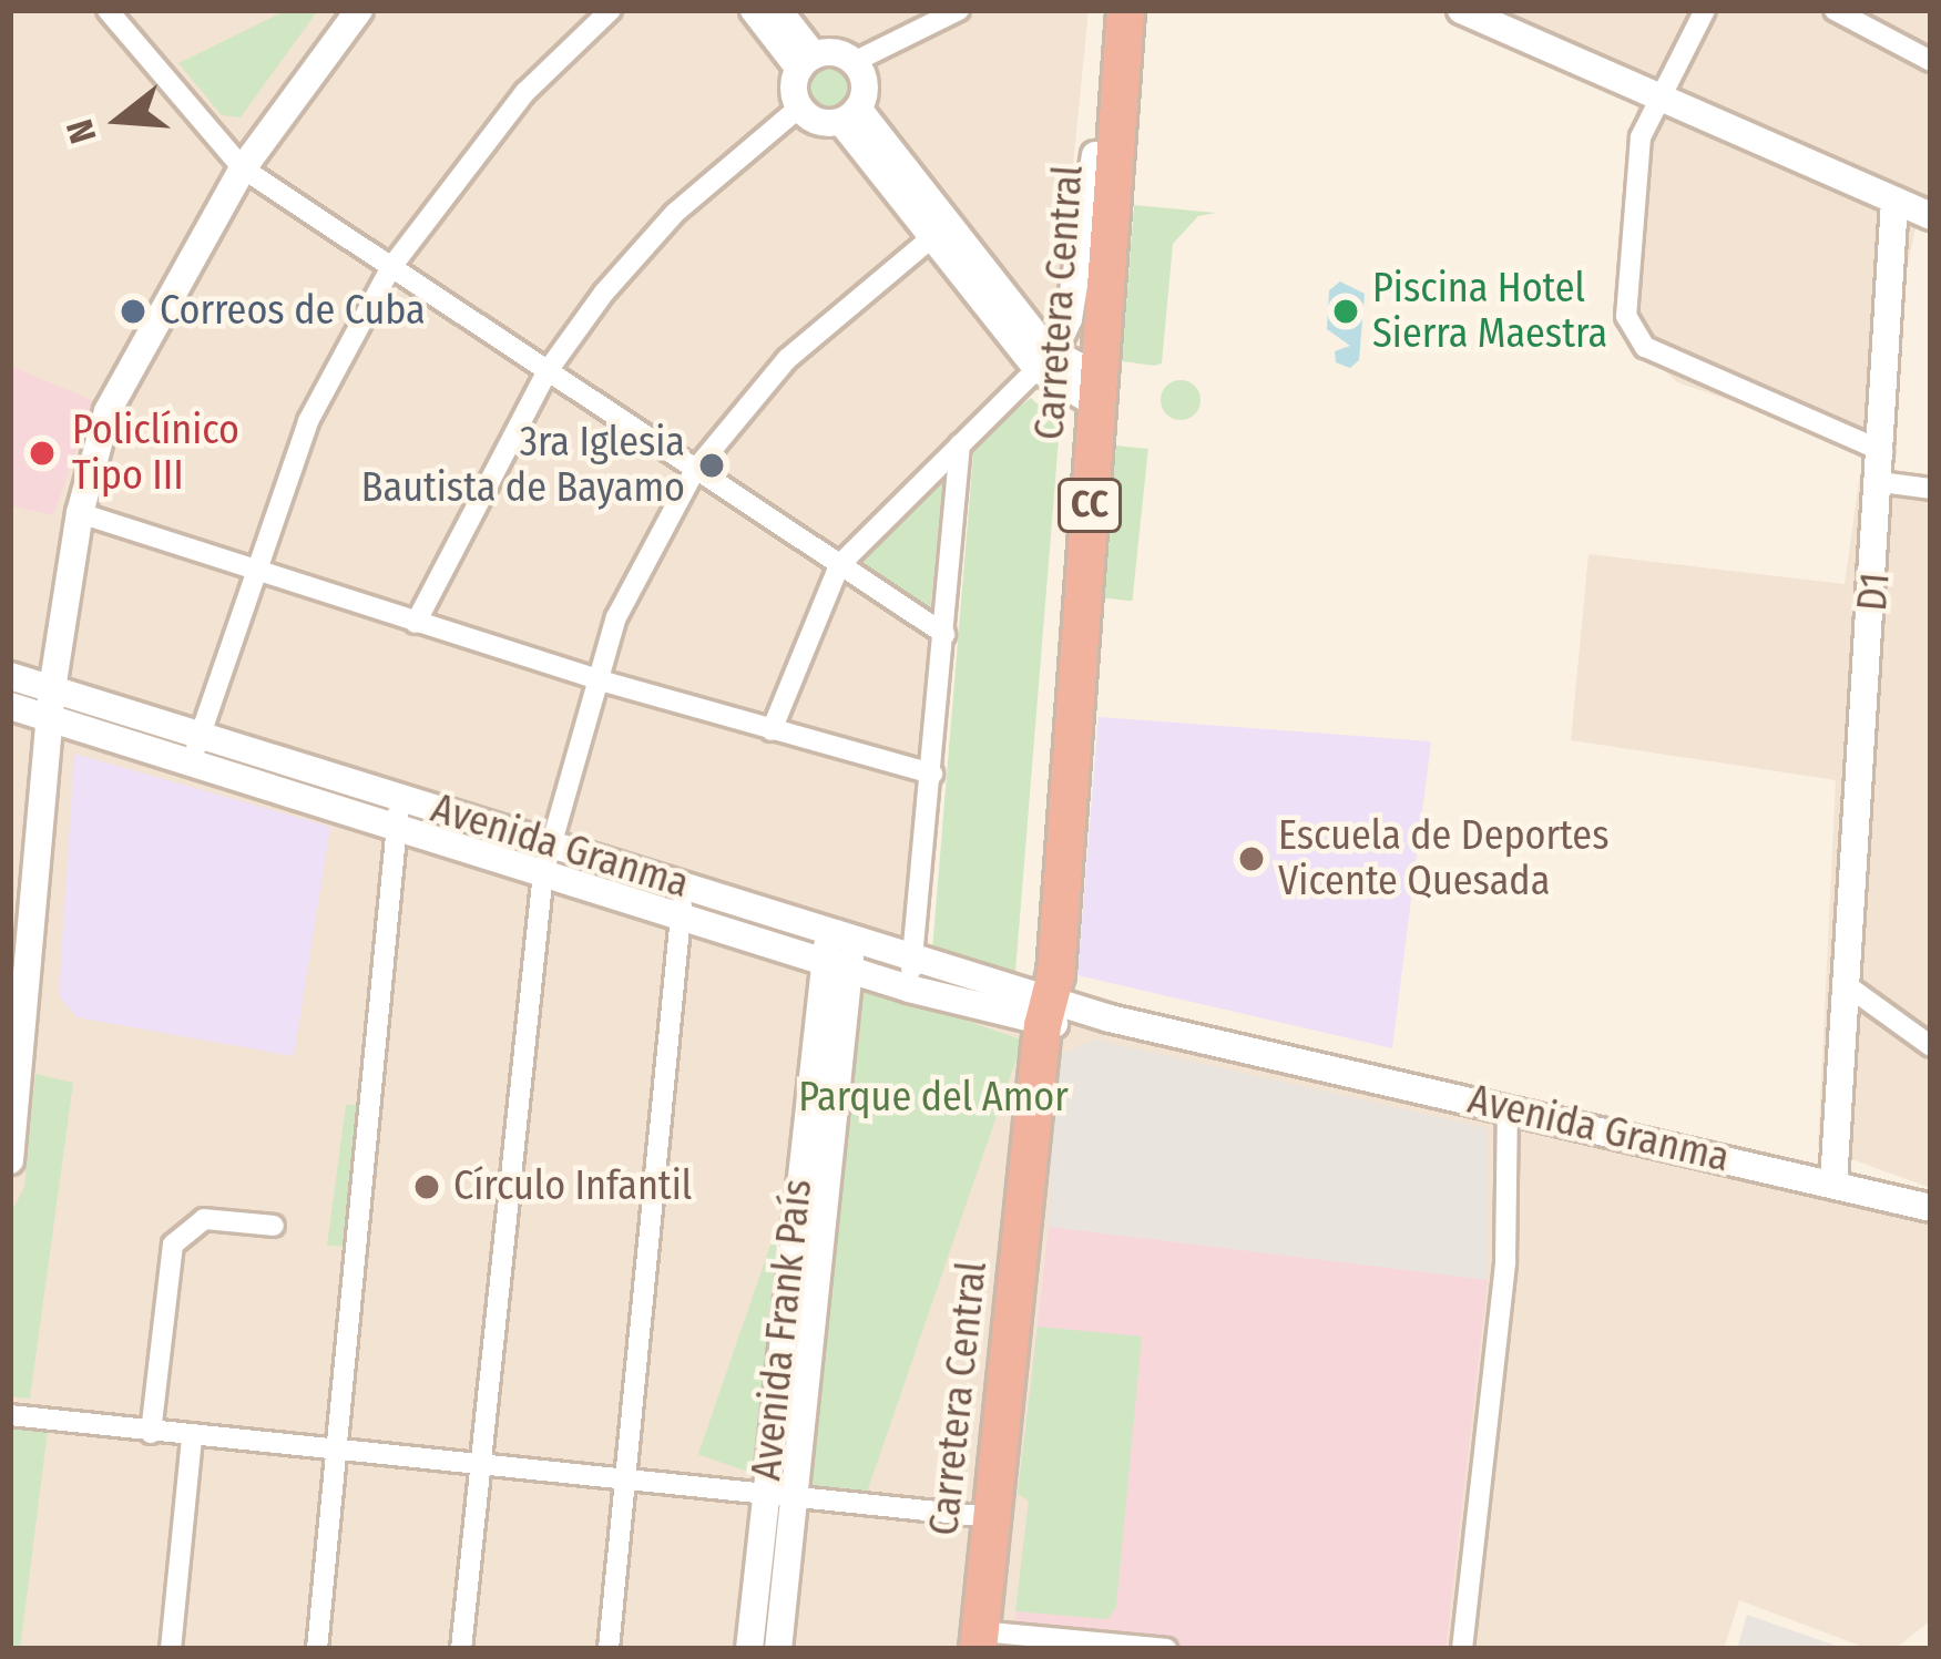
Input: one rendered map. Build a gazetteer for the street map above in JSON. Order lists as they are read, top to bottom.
{
  "streets": {
    "highway": ["Carretera Central", "CC"],
    "main road": ["D1", "Avenida Granma", "Avenida Frank País"]
  },
  "crossings": [
    ["Carretera Central", "Avenida Granma"],
    ["D1", "Avenida Granma"],
    ["Avenida Granma", "Avenida Frank País"]
  ],
  "parks": ["Parque del Amor"],
  "places": [
    "Correos de Cuba",
    "Piscina Hotel Sierra Maestra",
    "Policlínico Tipo III",
    "3ra Iglesia Bautista de Bayamo",
    "Escuela de Deportes Vicente Quesada",
    "Círculo Infantil"
  ],
  "north": "left"
}
